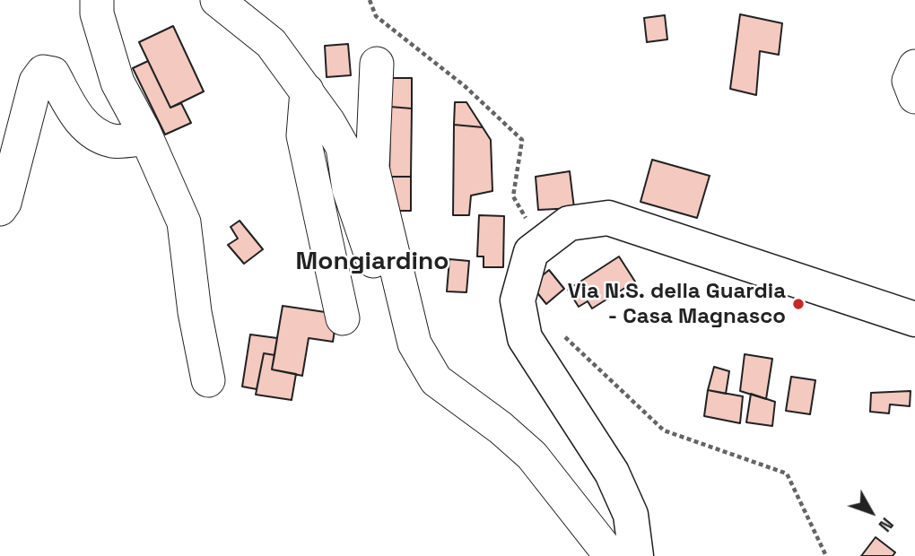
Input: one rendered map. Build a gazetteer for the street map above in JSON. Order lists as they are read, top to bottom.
{
  "districts": ["Mongiardino"],
  "places": ["Via N.S. della Guardia - Casa Magnasco"],
  "north": "bottom right"
}
